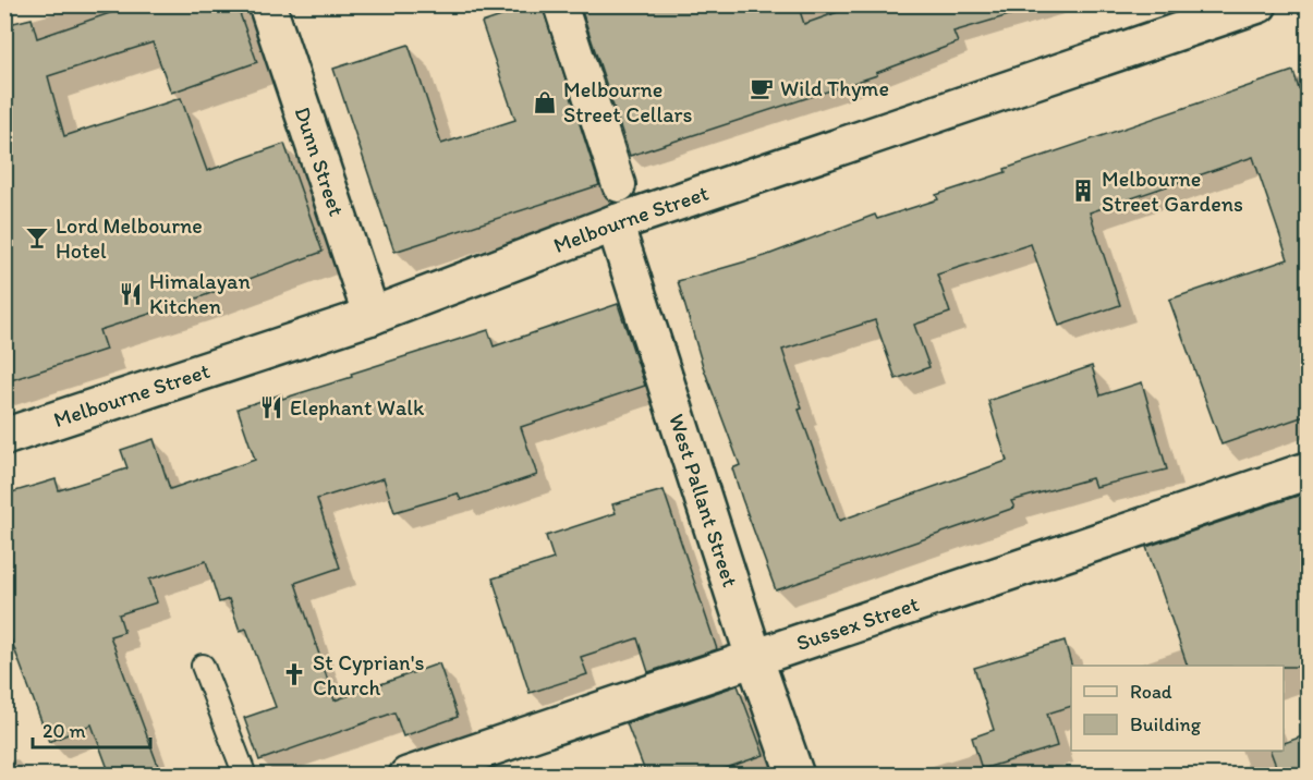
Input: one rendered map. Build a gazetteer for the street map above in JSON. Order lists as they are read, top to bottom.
{
  "streets": {
    "street": [
      "Dunn Street",
      "Melbourne Street",
      "West Pallant Street",
      "Sussex Street"
    ]
  },
  "crossings": [
    ["Dunn Street", "Melbourne Street"],
    ["Melbourne Street", "West Pallant Street"],
    ["West Pallant Street", "Sussex Street"]
  ],
  "places": {
    "cafe": ["Wild Thyme"],
    "shop": ["Melbourne Street Cellars"],
    "building": ["Melbourne Street Gardens"],
    "bar": ["Lord Melbourne Hotel"],
    "restaurant": ["Himalayan Kitchen", "Elephant Walk"],
    "church": ["St Cyprian's Church"]
  },
  "legend": ["Road", "Building"],
  "scale_bar": "20 m"
}
